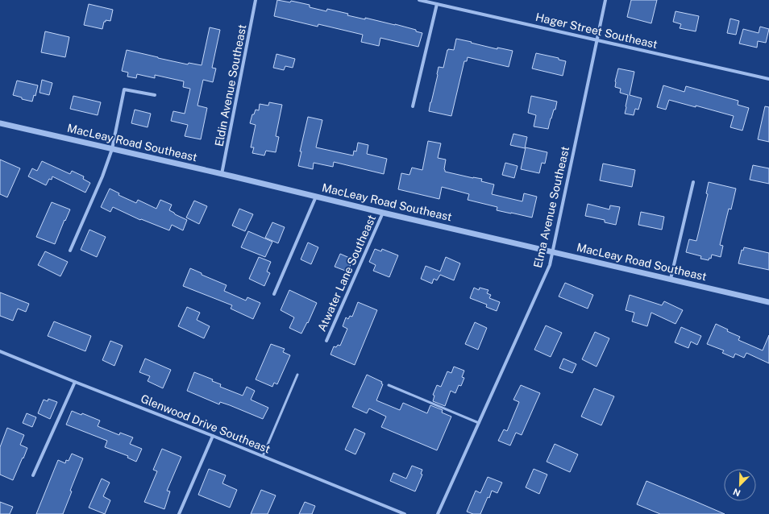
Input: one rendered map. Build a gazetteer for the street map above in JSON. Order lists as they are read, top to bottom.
{
  "streets": {
    "street": [
      "Hager Street Southeast",
      "Eldin Avenue Southeast",
      "MacLeay Road Southeast",
      "Elma Avenue Southeast",
      "Atwater Lane Southeast",
      "Glenwood Drive Southeast"
    ]
  },
  "crossings": [
    ["Hager Street Southeast", "Elma Avenue Southeast"],
    ["Eldin Avenue Southeast", "MacLeay Road Southeast"],
    ["MacLeay Road Southeast", "Elma Avenue Southeast"],
    ["MacLeay Road Southeast", "Atwater Lane Southeast"]
  ],
  "north": "bottom left"
}
